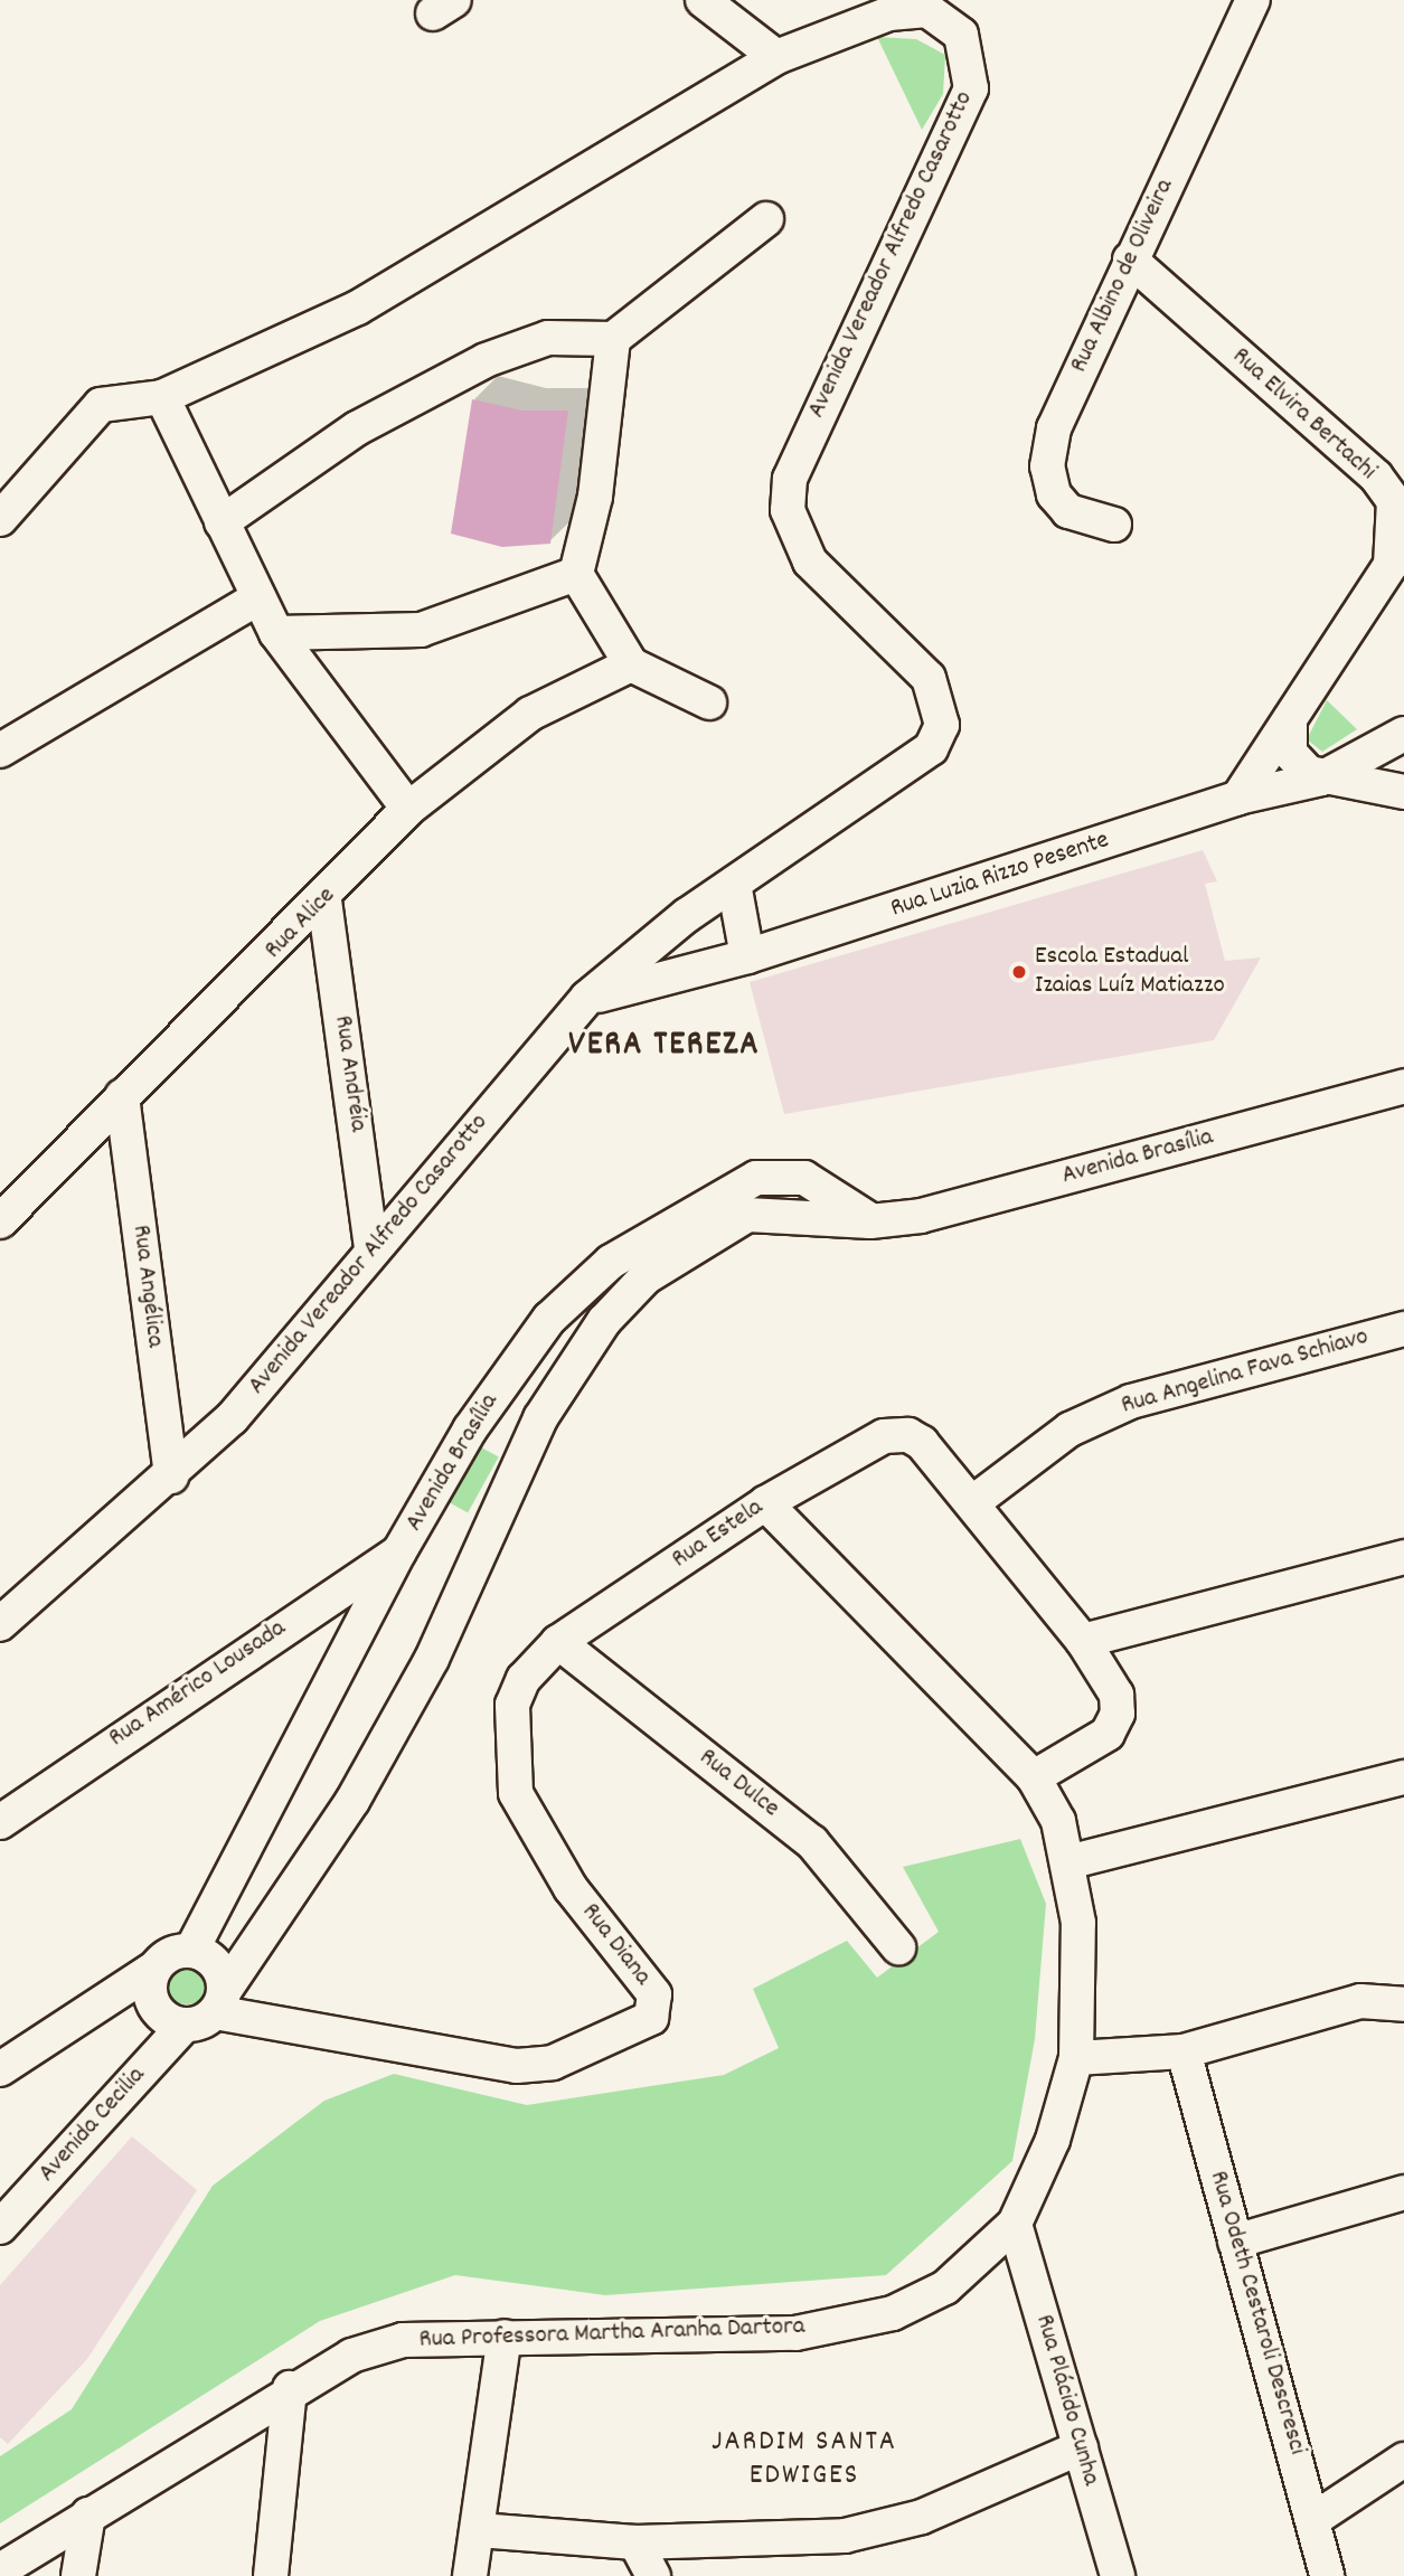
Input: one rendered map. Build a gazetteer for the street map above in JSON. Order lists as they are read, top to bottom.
{
  "streets": {
    "street": [
      "Avenida Vereador Alfredo Casarotto",
      "Rua Albino de Oliveira",
      "Rua Elvira Bertachi",
      "Rua Luzia Rizzo Pesente",
      "Rua Alice",
      "Rua Andréia",
      "Avenida Brasília",
      "Rua Angélica",
      "Rua Angelina Fava Schiavo",
      "Rua Estela",
      "Rua Américo Lousada",
      "Rua Dulce",
      "Rua Diana",
      "Avenida Cecilia",
      "Rua Odeth Cestaroli Descresci",
      "Rua Professora Martha Aranha Dartora",
      "Rua Plácido Cunha"
    ]
  },
  "crossings": [
    ["Avenida Vereador Alfredo Casarotto", "Rua Luzia Rizzo Pesente"],
    ["Avenida Vereador Alfredo Casarotto", "Rua Andréia"],
    ["Avenida Vereador Alfredo Casarotto", "Rua Angélica"],
    ["Rua Albino de Oliveira", "Rua Elvira Bertachi"],
    ["Rua Elvira Bertachi", "Rua Luzia Rizzo Pesente"],
    ["Rua Alice", "Rua Andréia"],
    ["Rua Alice", "Rua Angélica"],
    ["Avenida Brasília", "Rua Américo Lousada"],
    ["Avenida Brasília", "Rua Diana"],
    ["Avenida Brasília", "Avenida Cecilia"],
    ["Rua Angelina Fava Schiavo", "Rua Estela"],
    ["Rua Estela", "Rua Dulce"],
    ["Rua Estela", "Rua Diana"],
    ["Rua Estela", "Rua Professora Martha Aranha Dartora"],
    ["Rua Dulce", "Rua Diana"],
    ["Rua Diana", "Avenida Cecilia"],
    ["Rua Professora Martha Aranha Dartora", "Rua Plácido Cunha"]
  ],
  "districts": ["VERA TEREZA", "JARDIM SANTA EDWIGES"],
  "places": ["Escola Estadual Izaias Luíz Matiazzo"]
}
